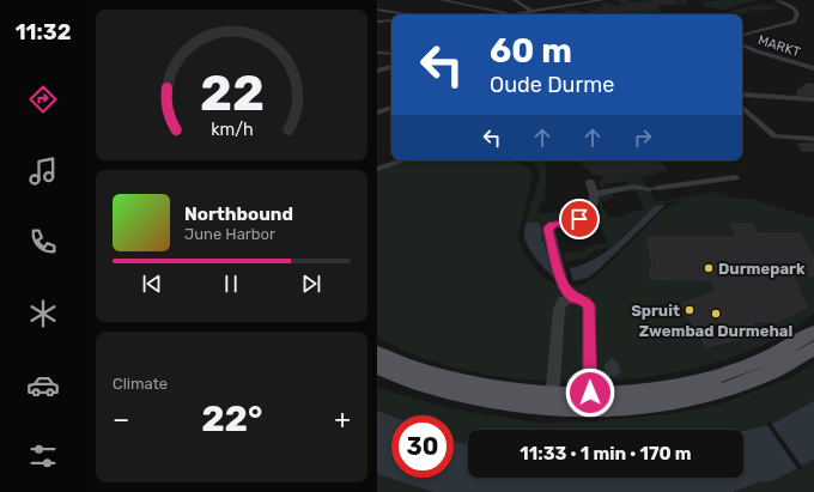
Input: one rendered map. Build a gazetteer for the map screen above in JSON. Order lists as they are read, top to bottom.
{
  "streets": {
    "street": ["MARKT"]
  },
  "places": ["Durmepark", "Spruit", "Zwembad Durmehal"],
  "page": {
    "tabs": "11:32",
    "turn": ["60 m", "Oude Durme"],
    "song": ["Northbound", "June Harbor"],
    "tile": "Climate",
    "heat": ["−", "22°", "+"],
    "limit": "30",
    "trip": "11:33 · 1 min · 170 m",
    "gauge": ["22", "km/h"]
  }
}
